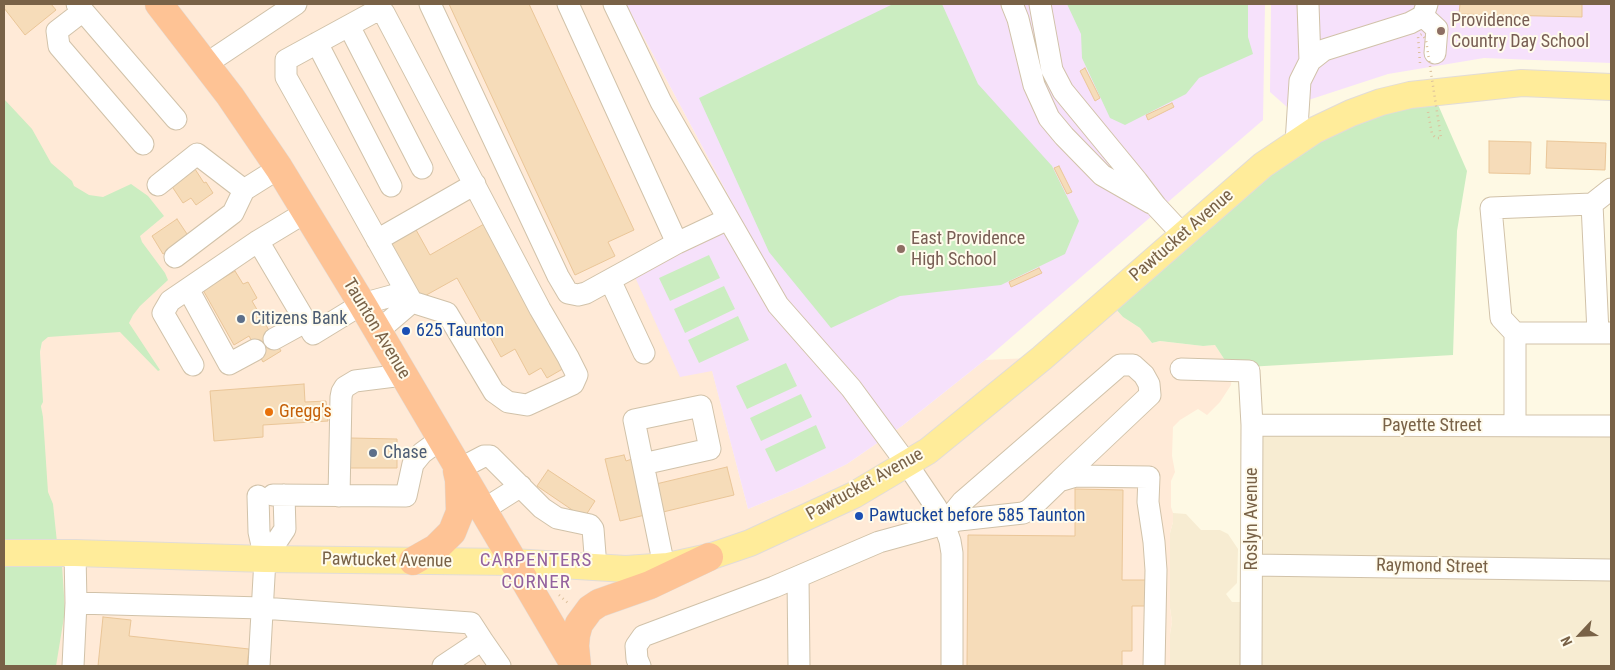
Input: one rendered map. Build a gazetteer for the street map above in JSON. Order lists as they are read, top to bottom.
{
  "streets": {
    "highway": ["Taunton Avenue"],
    "main road": ["Pawtucket Avenue"],
    "street": ["Payette Street", "Roslyn Avenue", "Raymond Street"]
  },
  "crossings": [
    ["Pawtucket Avenue", "Taunton Avenue"],
    ["Payette Street", "Roslyn Avenue"],
    ["Roslyn Avenue", "Raymond Street"]
  ],
  "districts": ["CARPENTERS CORNER"],
  "places": [
    "Providence Country Day School",
    "East Providence High School",
    "Citizens Bank",
    "625 Taunton",
    "Gregg's",
    "Chase",
    "Pawtucket before 585 Taunton"
  ],
  "north": "bottom left"
}
